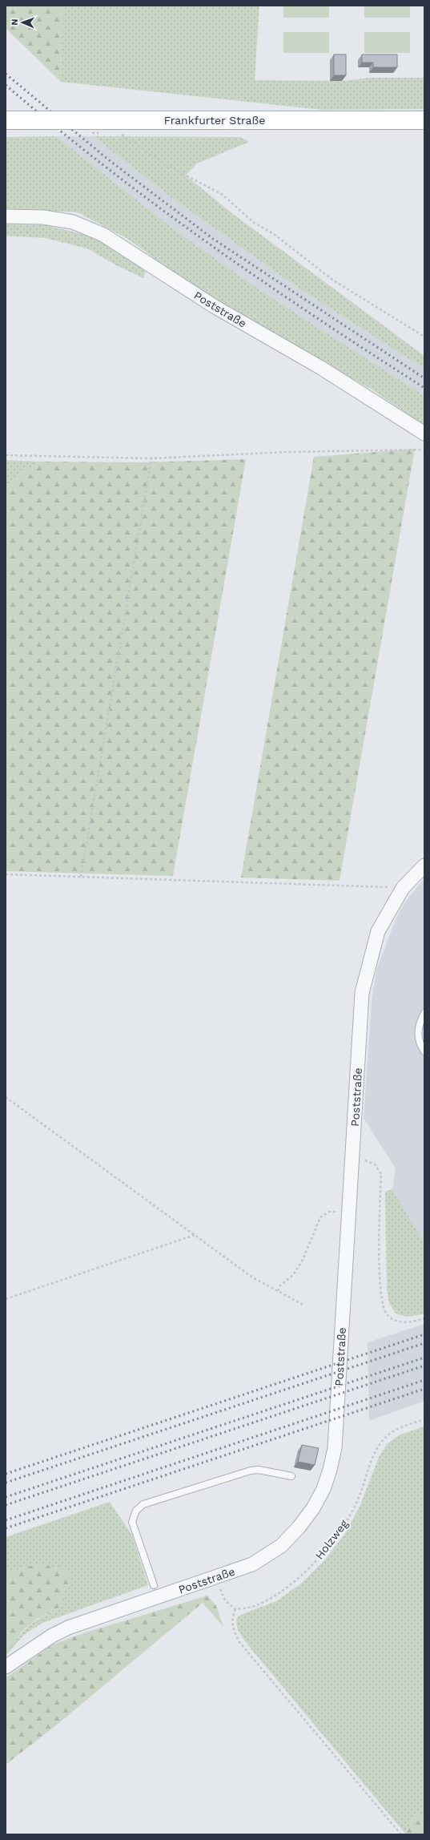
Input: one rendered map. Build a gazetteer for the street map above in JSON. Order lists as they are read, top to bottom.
{
  "streets": {
    "main road": ["Frankfurter Straße"],
    "street": ["Poststraße"],
    "path": ["Holzweg"]
  },
  "north": "left"
}
